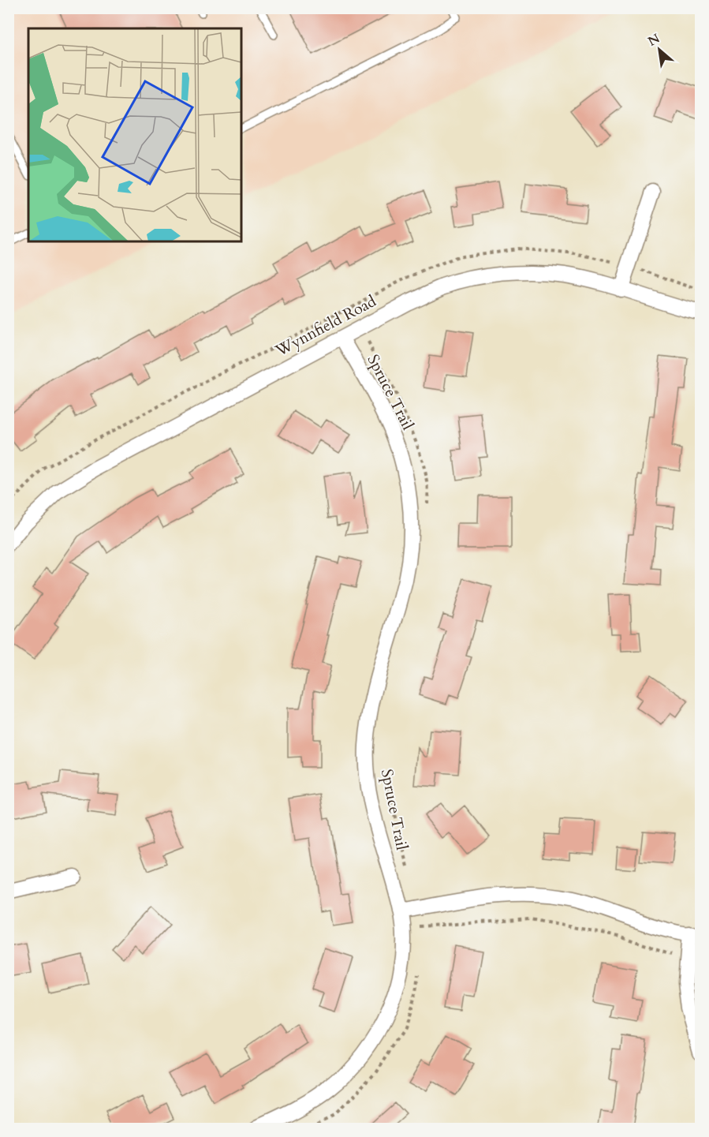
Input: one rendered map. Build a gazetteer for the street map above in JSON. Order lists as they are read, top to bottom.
{
  "streets": {
    "street": ["Wynnfield Road", "Spruce Trail"]
  },
  "crossings": [
    ["Wynnfield Road", "Spruce Trail"]
  ],
  "north": "top left"
}
